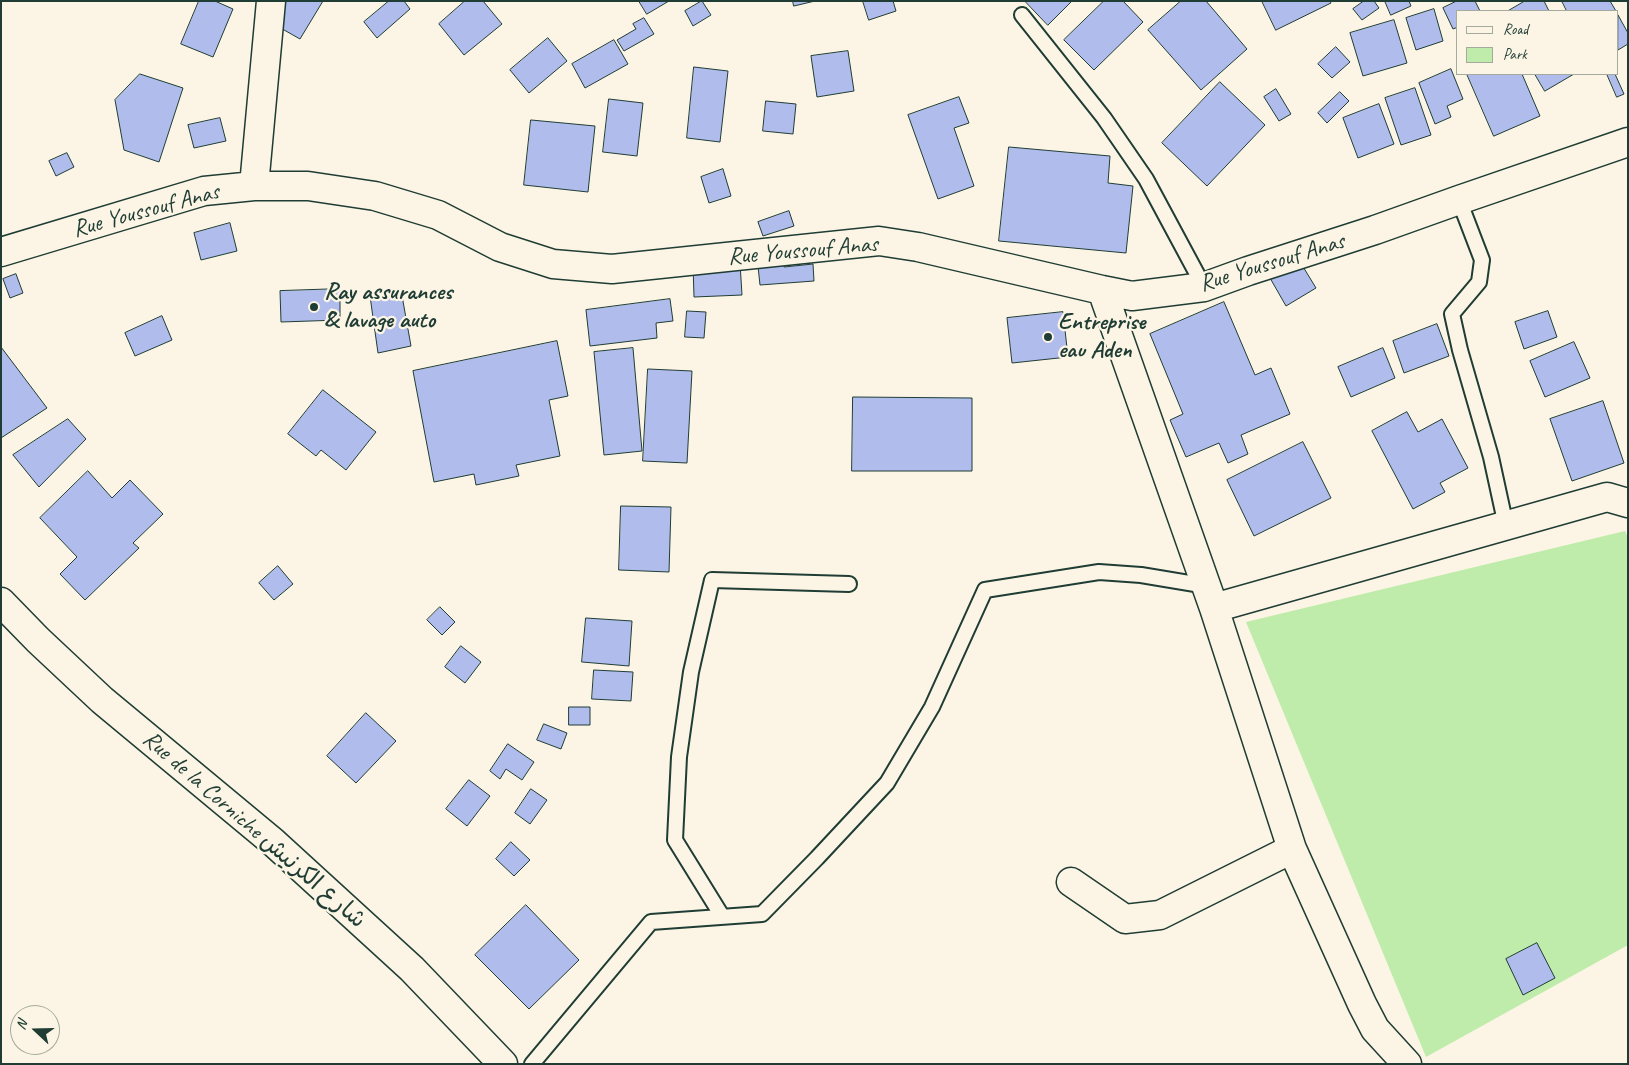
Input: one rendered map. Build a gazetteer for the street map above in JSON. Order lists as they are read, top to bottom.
{
  "streets": {
    "street": ["Rue Youssouf Anas", "Rue de la Corniche شارع الكرنيش"]
  },
  "places": ["Ray assurances & lavage auto", "Entreprise eau Aden"],
  "legend": ["Road", "Park"],
  "north": "left"
}
